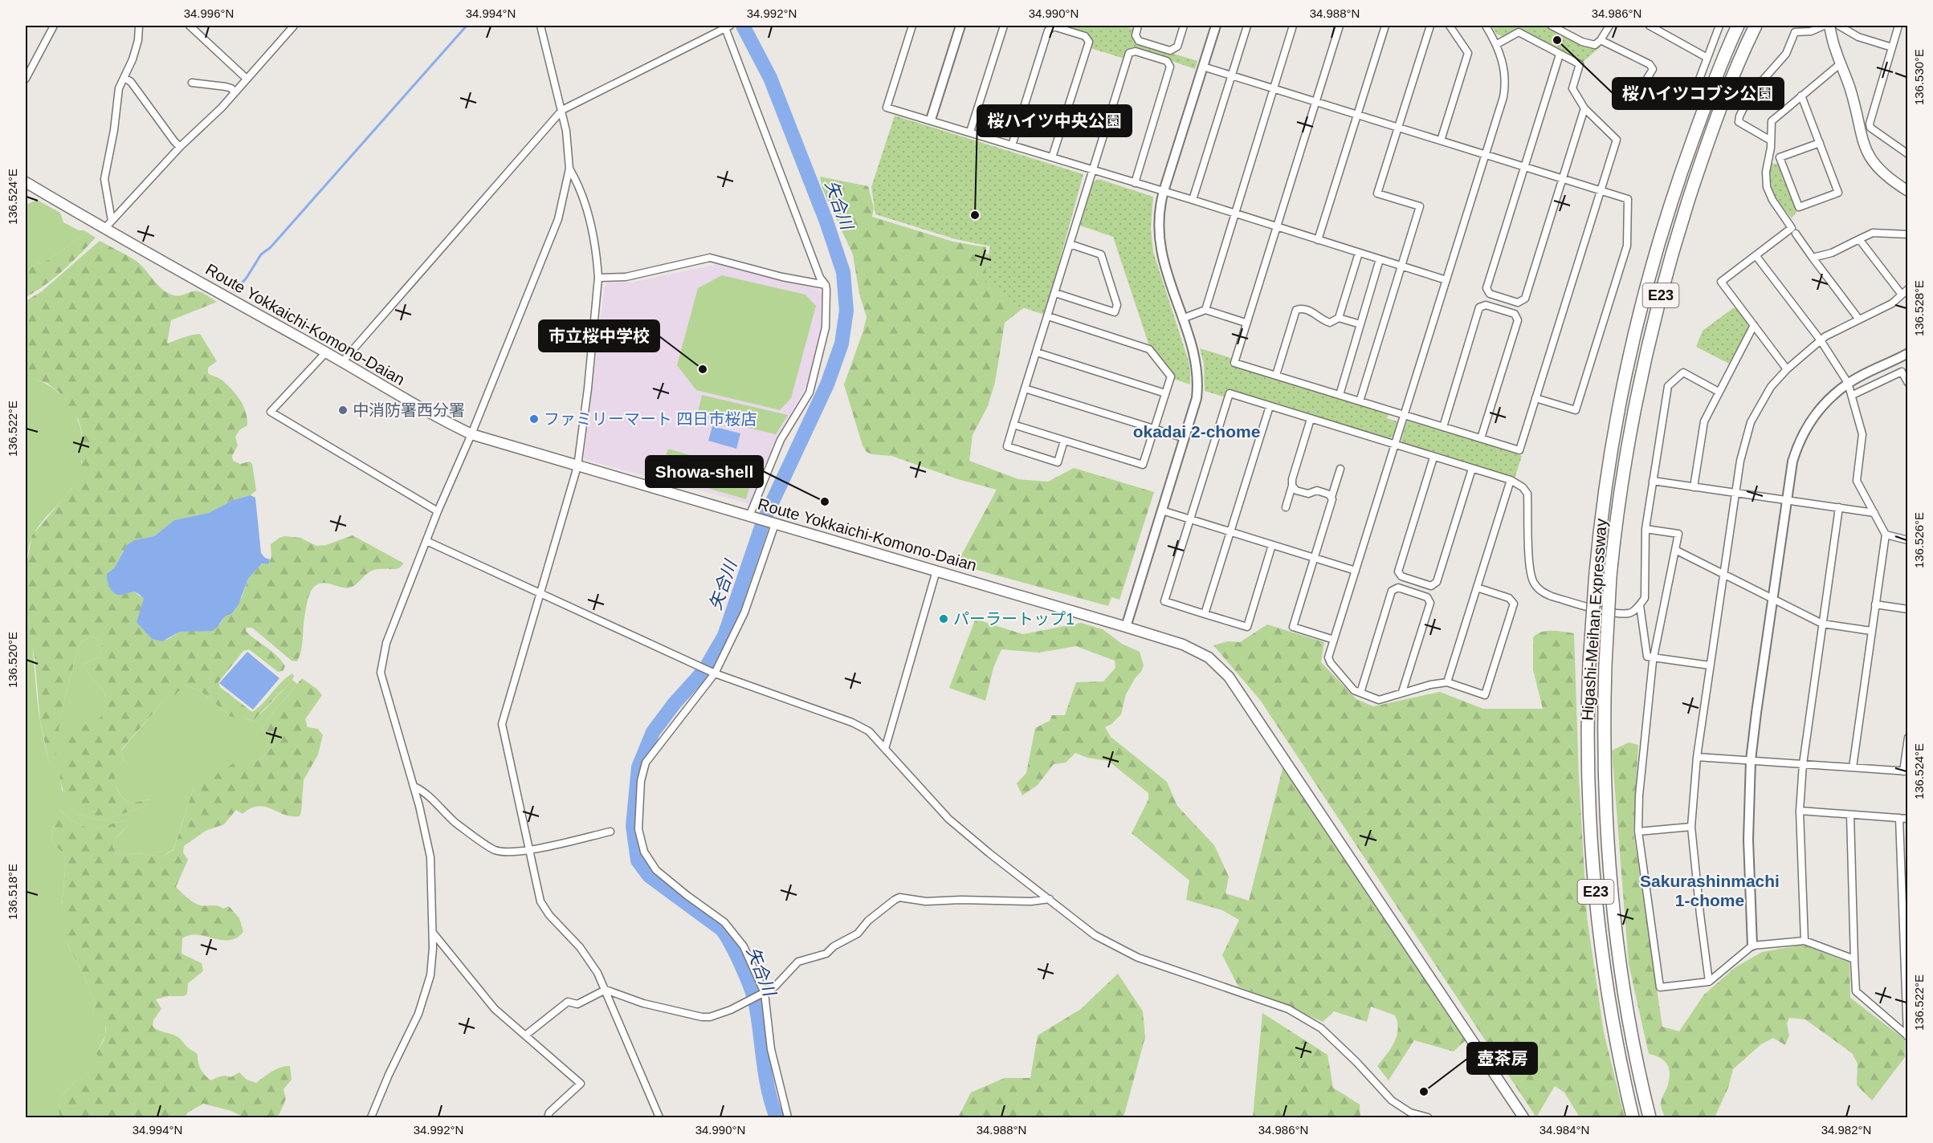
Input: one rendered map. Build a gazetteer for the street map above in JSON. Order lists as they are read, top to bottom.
{
  "streets": {
    "highway": ["E23", "Higashi-Meihan Expressway"],
    "main road": ["Route Yokkaichi-Komono-Daian"]
  },
  "districts": ["okadai 2-chome", "Sakurashinmachi 1-chome"],
  "water": ["矢合川"],
  "places": [
    "桜ハイツコブシ公園",
    "桜ハイツ中央公園",
    "市立桜中学校",
    "中消防署西分署",
    "ファミリーマート 四日市桜店",
    "Showa-shell",
    "パーラートップ1",
    "壺茶房"
  ],
  "coordinates": [
    "34.996°N",
    "34.994°N",
    "34.992°N",
    "34.990°N",
    "34.988°N",
    "34.986°N",
    "136.530°E",
    "136.524°E",
    "136.528°E",
    "136.522°E",
    "136.526°E",
    "136.520°E",
    "136.518°E",
    "34.984°N",
    "34.982°N"
  ]
}
